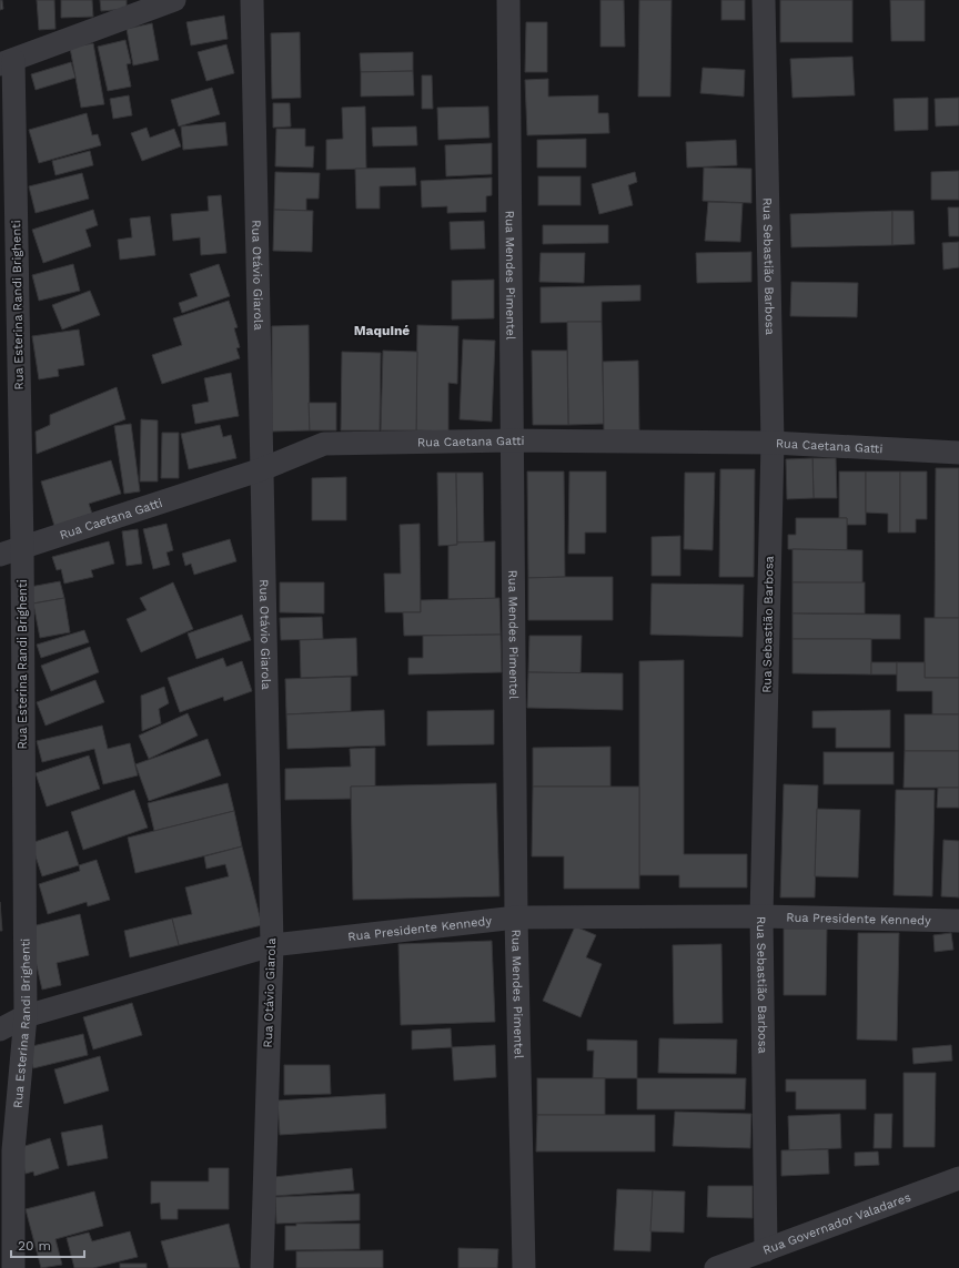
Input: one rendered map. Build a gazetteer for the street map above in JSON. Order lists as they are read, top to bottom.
{
  "streets": {
    "street": [
      "Rua Sebastião Barbosa",
      "Rua Otávio Giarola",
      "Rua Mendes Pimentel",
      "Rua Esterina Randi Brighenti",
      "Rua Caetana Gatti",
      "Rua Presidente Kennedy",
      "Rua Governador Valadares"
    ]
  },
  "crossings": [
    ["Rua Sebastião Barbosa", "Rua Caetana Gatti"],
    ["Rua Sebastião Barbosa", "Rua Presidente Kennedy"],
    ["Rua Sebastião Barbosa", "Rua Governador Valadares"],
    ["Rua Otávio Giarola", "Rua Caetana Gatti"],
    ["Rua Otávio Giarola", "Rua Presidente Kennedy"],
    ["Rua Mendes Pimentel", "Rua Caetana Gatti"],
    ["Rua Mendes Pimentel", "Rua Presidente Kennedy"],
    ["Rua Esterina Randi Brighenti", "Rua Caetana Gatti"],
    ["Rua Esterina Randi Brighenti", "Rua Presidente Kennedy"]
  ],
  "districts": ["Maquiné"],
  "scale_bar": "20 m"
}
